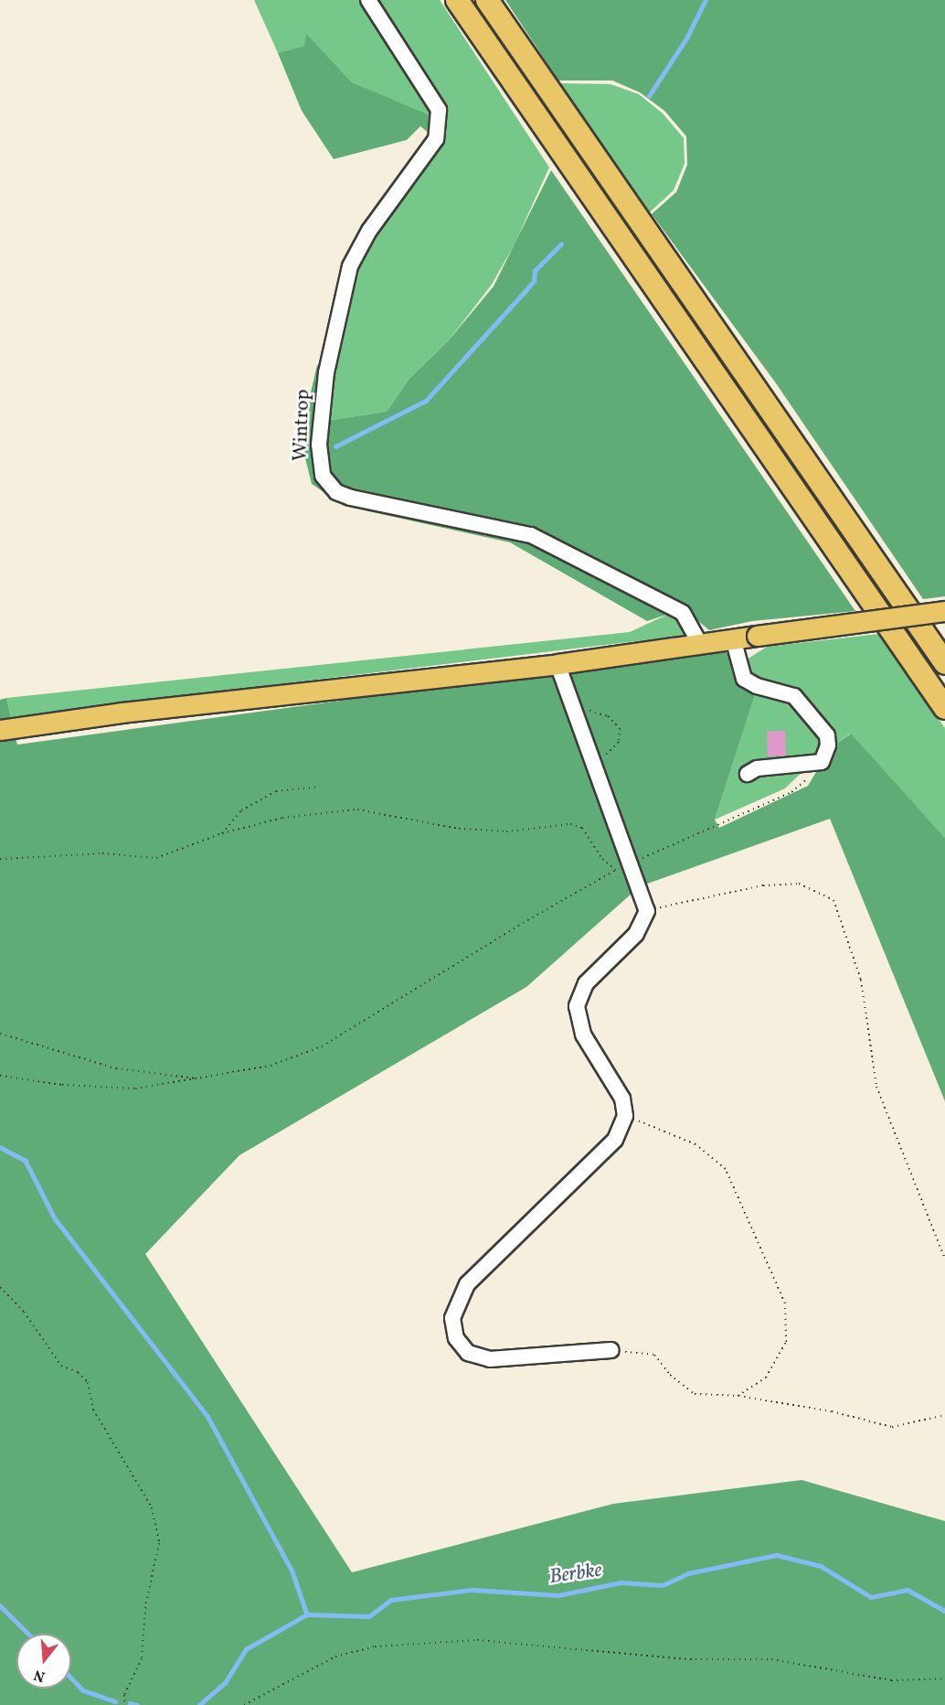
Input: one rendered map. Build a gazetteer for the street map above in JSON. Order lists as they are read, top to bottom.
{
  "streets": {
    "street": ["Wintrop"]
  },
  "water": ["Berbke"],
  "north": "bottom"
}
